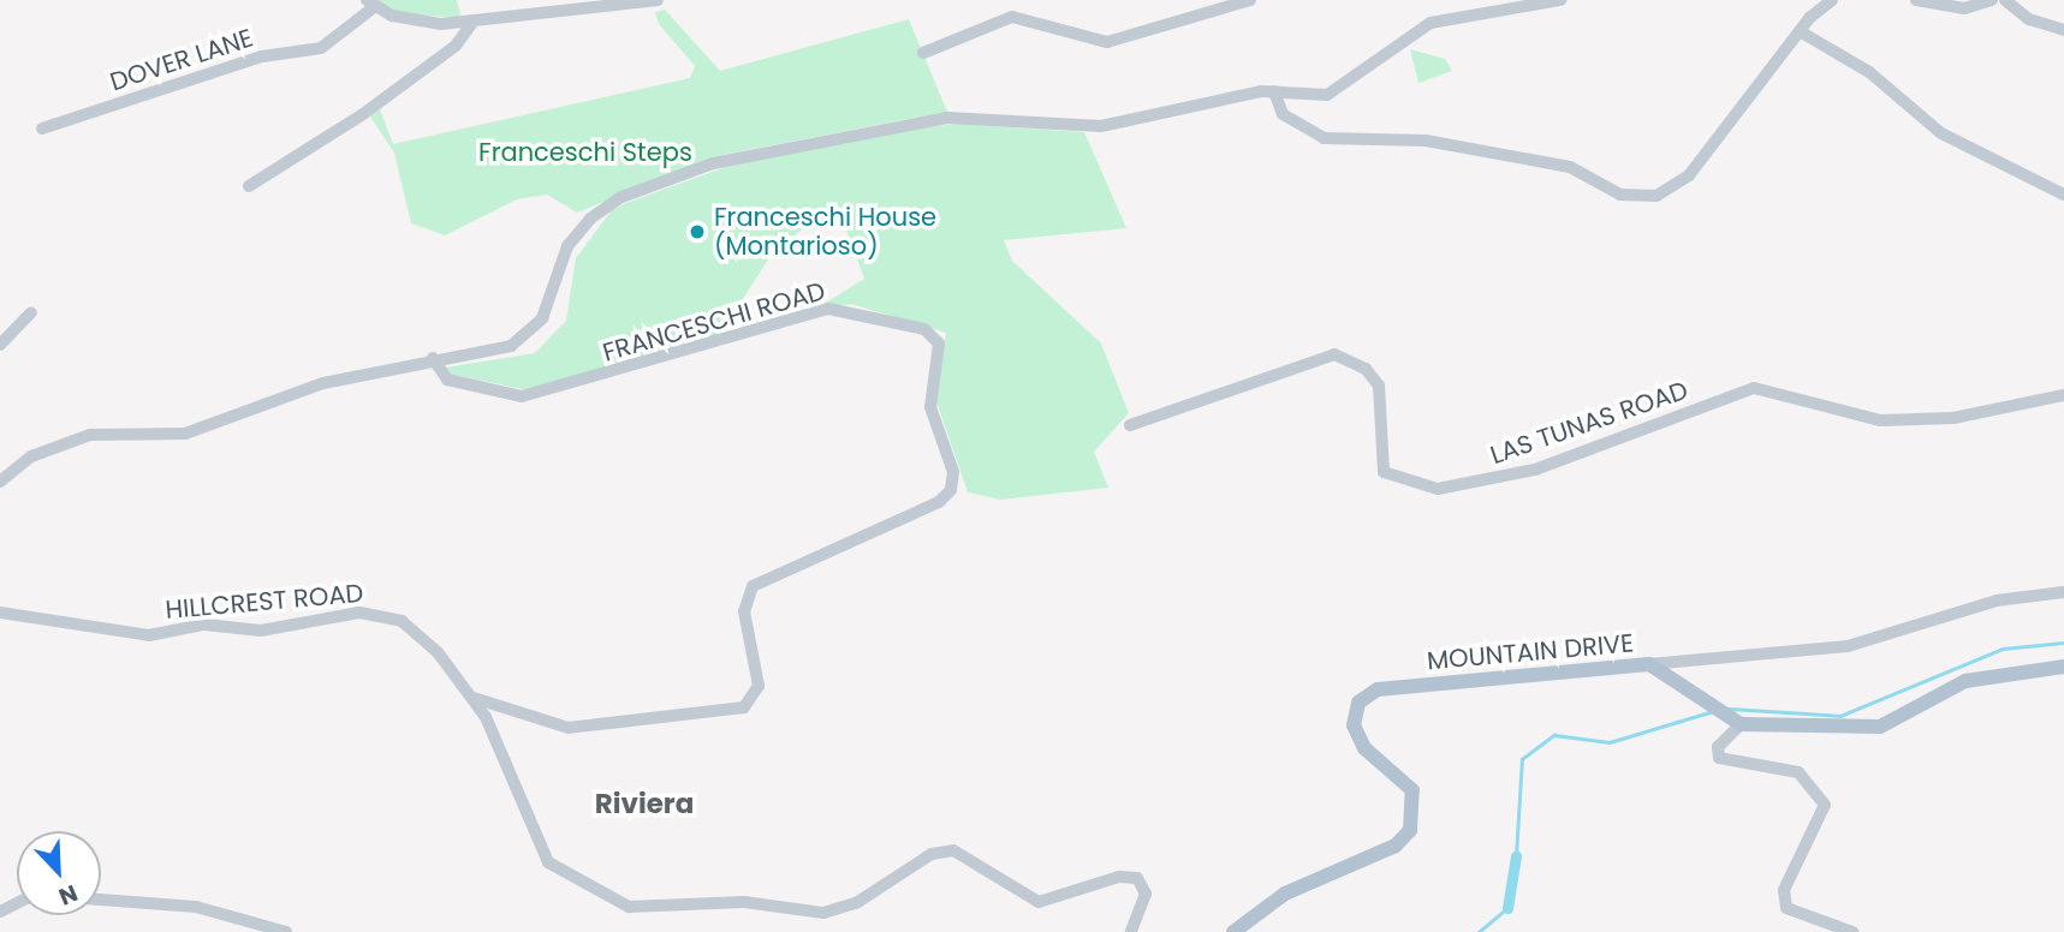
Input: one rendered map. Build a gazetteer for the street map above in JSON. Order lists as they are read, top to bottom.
{
  "streets": {
    "main road": ["MOUNTAIN DRIVE"],
    "street": [
      "DOVER LANE",
      "FRANCESCHI ROAD",
      "LAS TUNAS ROAD",
      "HILLCREST ROAD"
    ]
  },
  "crossings": [
    ["FRANCESCHI ROAD", "HILLCREST ROAD"]
  ],
  "districts": ["Riviera"],
  "parks": ["Franceschi Steps"],
  "places": ["Franceschi House (Montarioso)"],
  "north": "bottom right"
}
